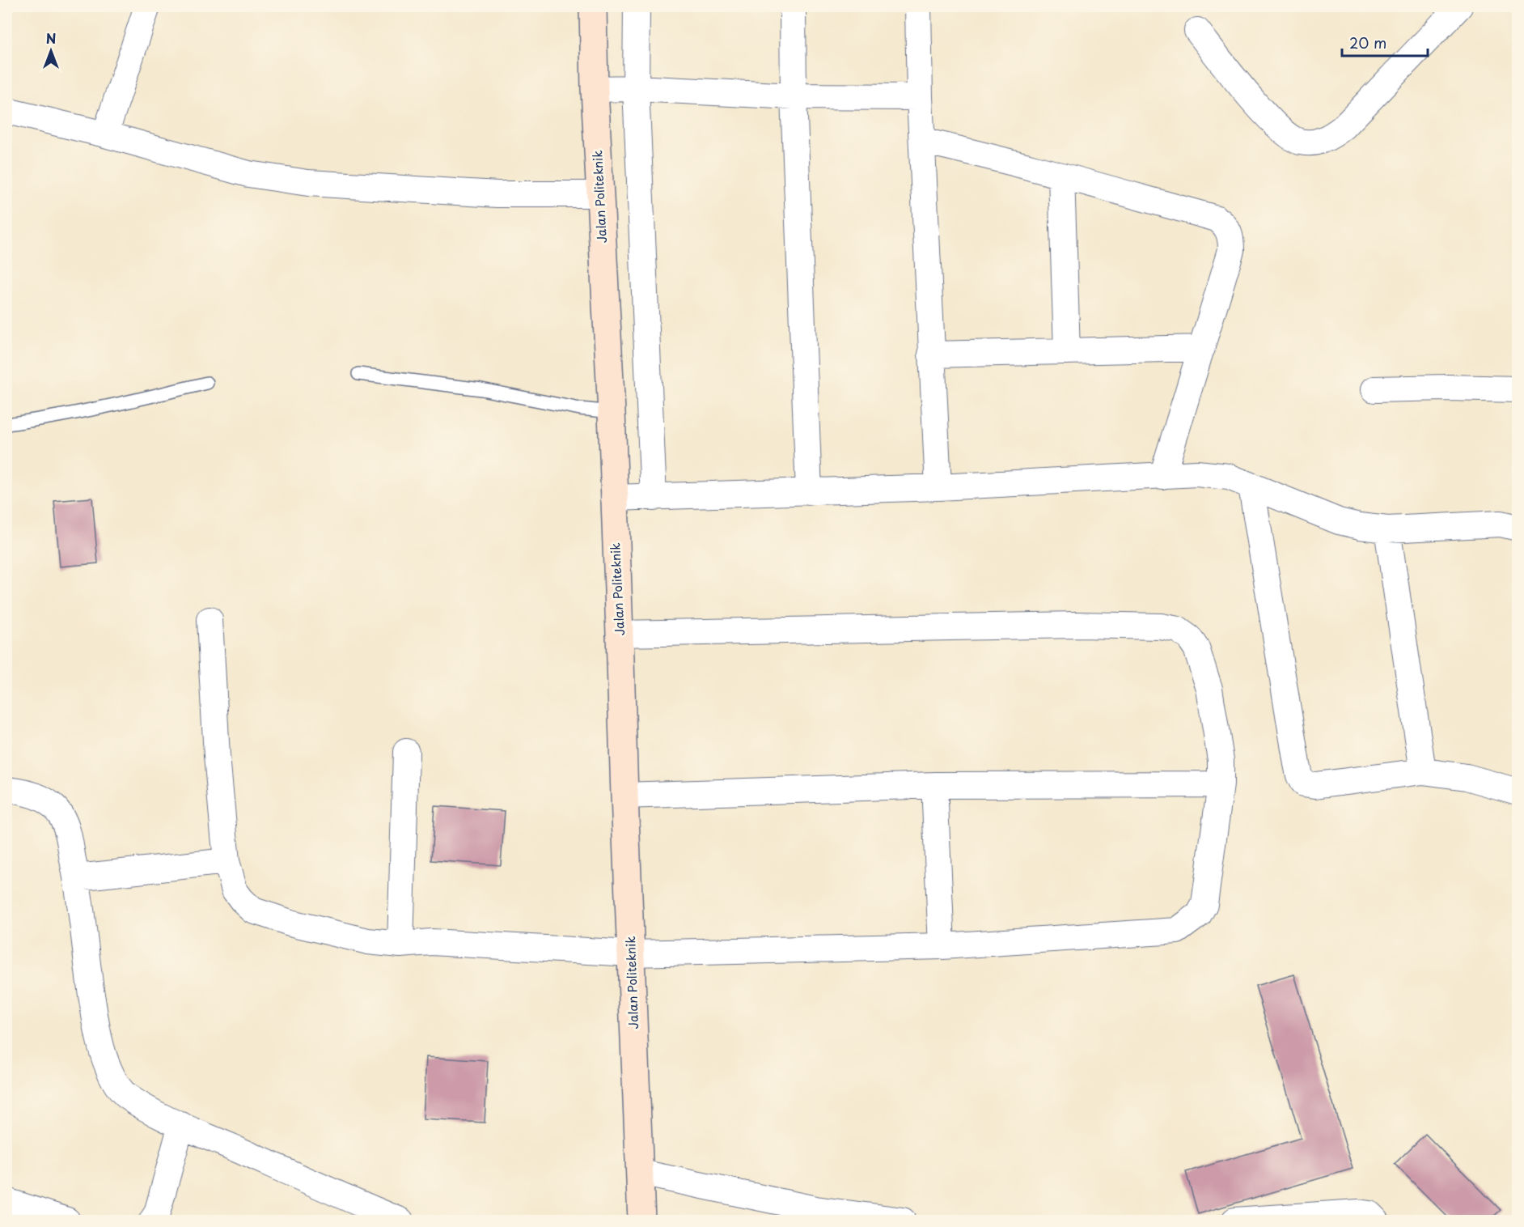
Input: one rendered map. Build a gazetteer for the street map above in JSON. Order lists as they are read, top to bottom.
{
  "streets": {
    "street": ["Jalan Politeknik"]
  },
  "scale_bar": "20 m",
  "north": "top"
}
